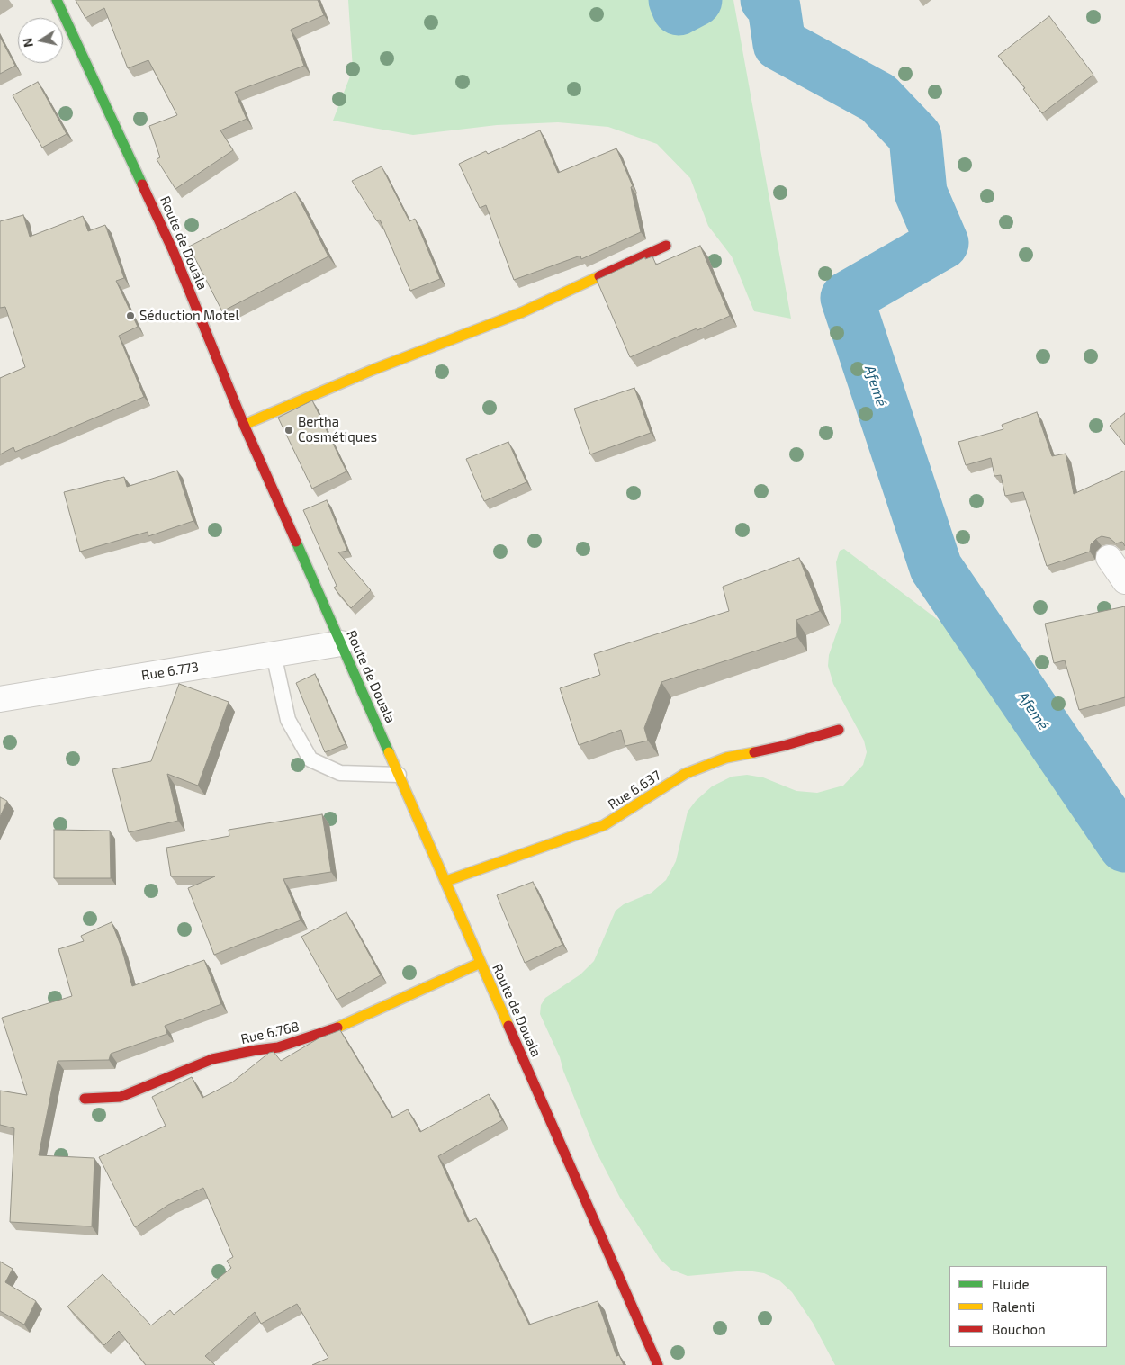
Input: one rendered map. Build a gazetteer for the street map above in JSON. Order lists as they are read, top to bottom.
{
  "streets": {
    "main road": ["Route de Douala", "Rue 6.637", "Rue 6.768"],
    "street": ["Rue 6.773"]
  },
  "crossings": [
    ["Route de Douala", "Rue 6.773"],
    ["Route de Douala", "Rue 6.637"],
    ["Route de Douala", "Rue 6.768"]
  ],
  "water": ["Afemé"],
  "places": ["Séduction Motel", "Bertha Cosmétiques"],
  "legend": ["Fluide", "Ralenti", "Bouchon"],
  "north": "left"
}
